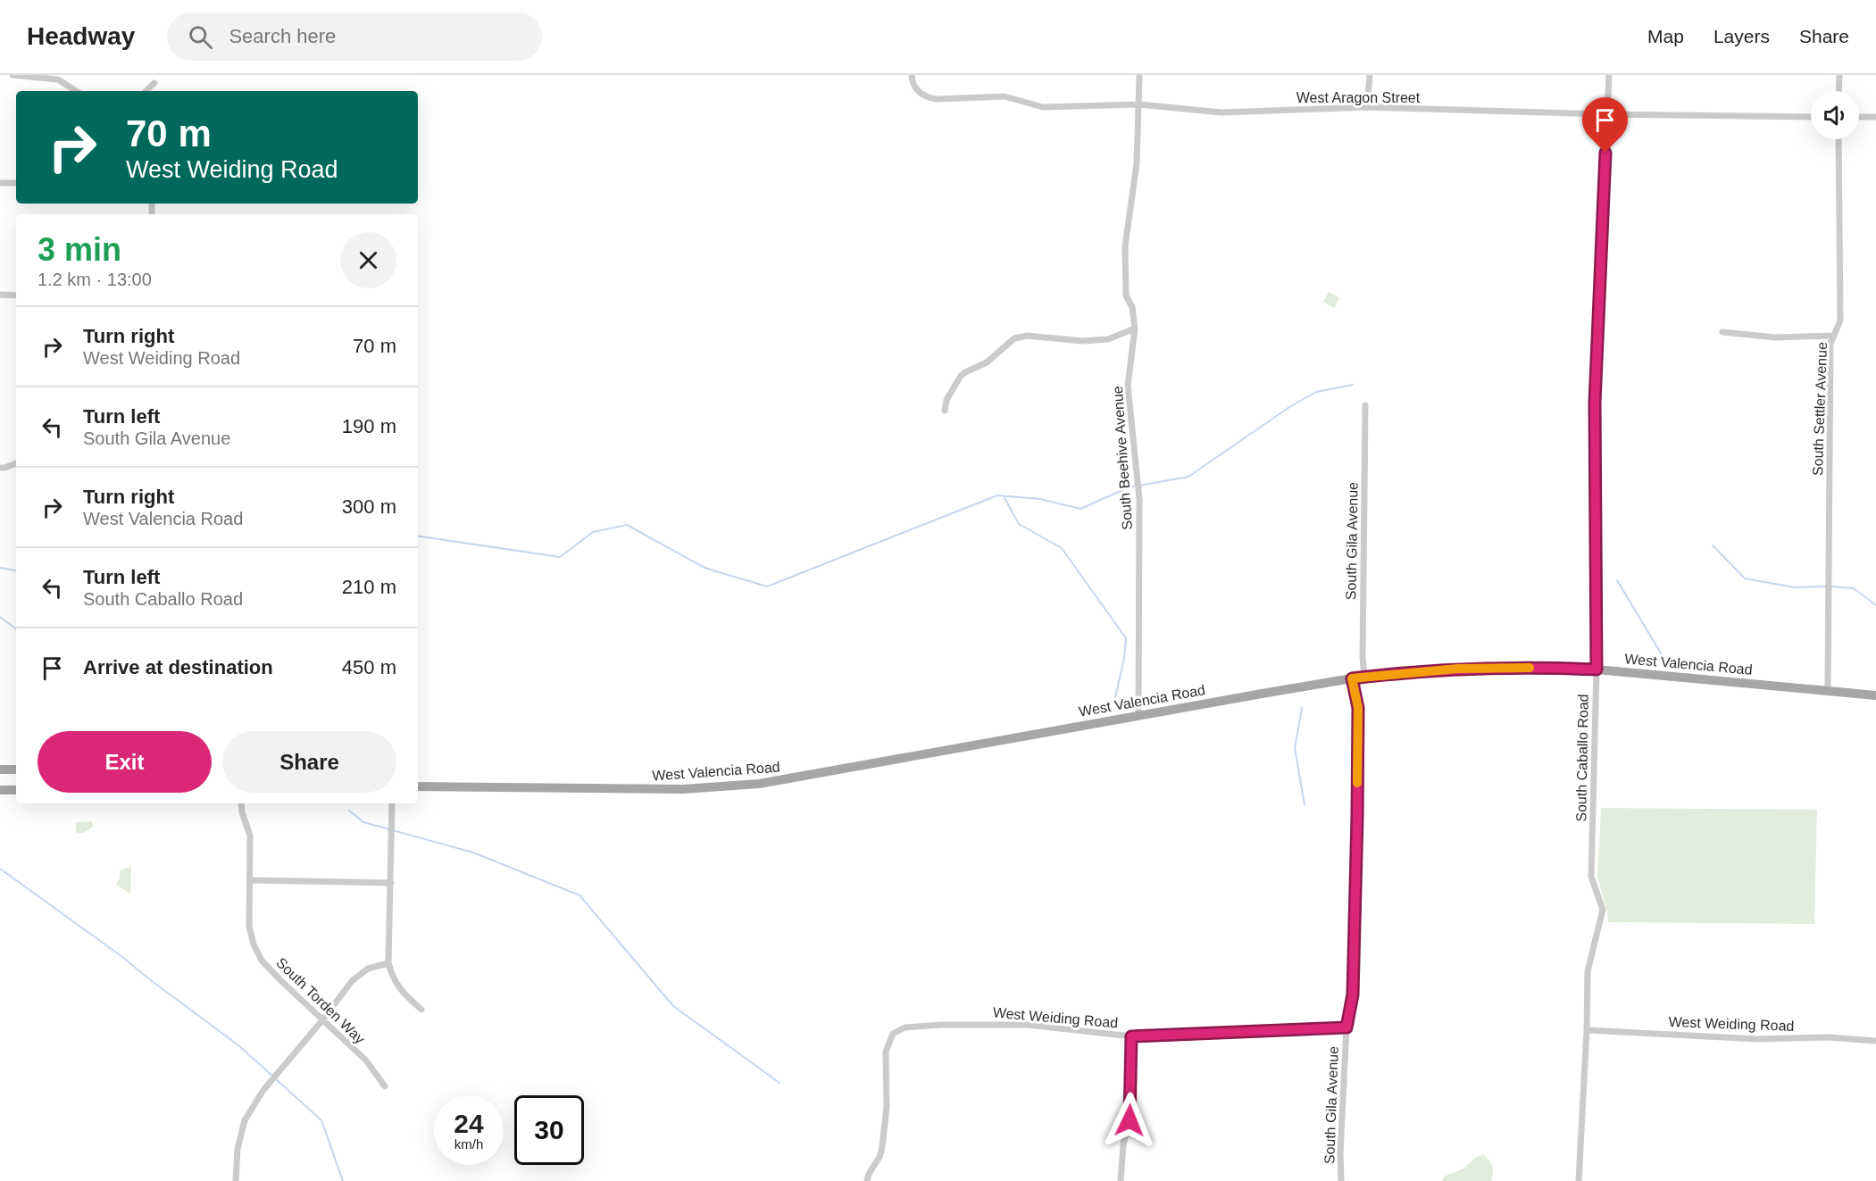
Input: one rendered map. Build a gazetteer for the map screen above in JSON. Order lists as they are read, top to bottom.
{
  "streets": {
    "main road": ["West Valencia Road"],
    "street": [
      "West Aragon Street",
      "South Settler Avenue",
      "South Beehive Avenue",
      "South Gila Avenue",
      "South Caballo Road",
      "South Torden Way",
      "West Weiding Road"
    ]
  },
  "crossings": [
    ["West Aragon Street", "South Beehive Avenue"],
    ["West Aragon Street", "South Caballo Road"],
    ["South Settler Avenue", "West Valencia Road"],
    ["South Beehive Avenue", "West Valencia Road"],
    ["South Gila Avenue", "West Valencia Road"],
    ["South Gila Avenue", "West Weiding Road"],
    ["West Valencia Road", "South Caballo Road"],
    ["South Caballo Road", "West Weiding Road"]
  ],
  "page": {
    "header": "Headway",
    "search": "Search here",
    "nav": ["Map", "Layers", "Share"],
    "turn": ["70 m", "West Weiding Road"],
    "heading": ["3 min", "1.2 km · 13:00"],
    "list": [
      {
        "name": "Turn right",
        "note": "West Weiding Road",
        "value": "70 m"
      },
      {
        "name": "Turn left",
        "note": "South Gila Avenue",
        "value": "190 m"
      },
      {
        "name": "Turn right",
        "note": "West Valencia Road",
        "value": "300 m"
      },
      {
        "name": "Turn left",
        "note": "South Caballo Road",
        "value": "210 m"
      },
      {
        "name": "Arrive at destination",
        "value": "450 m"
      }
    ],
    "buttons": ["Exit", "Share"],
    "speed": "24 km/h",
    "limit": "30"
  }
}
